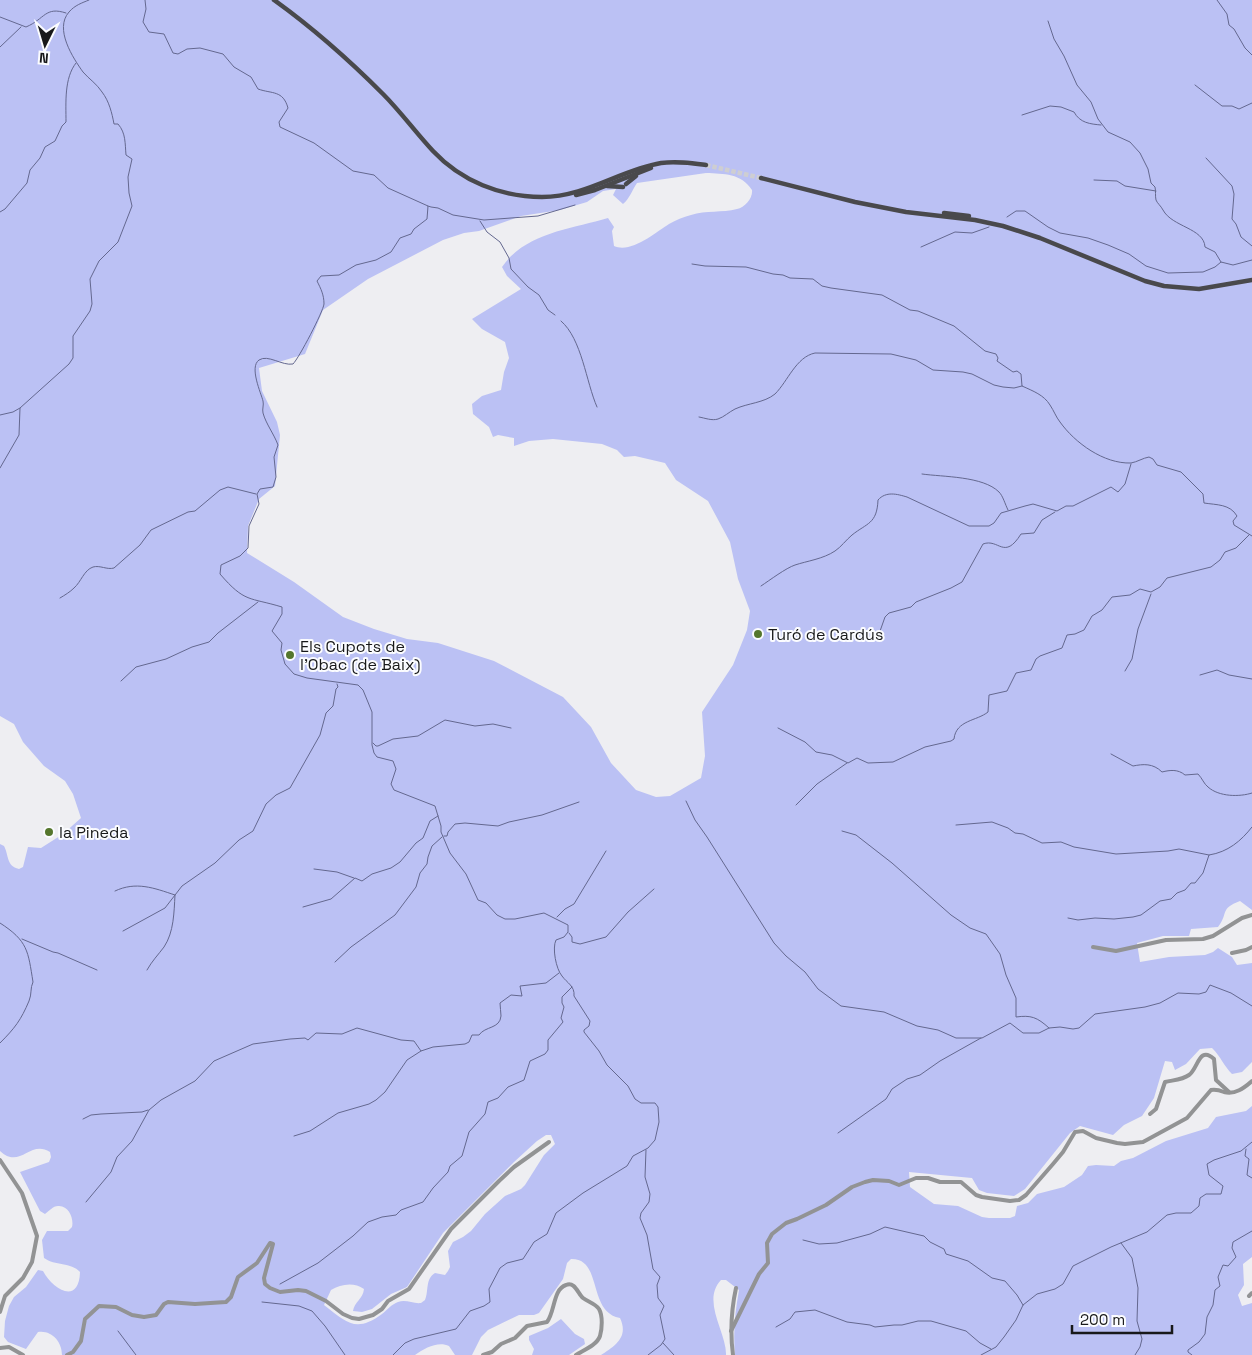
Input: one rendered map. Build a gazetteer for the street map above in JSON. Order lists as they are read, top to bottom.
{
  "places": ["Turó de Cardús", "Els Cupots de l'Obac (de Baix)", "la Pineda"],
  "scale_bar": "200 m",
  "north": "bottom"
}
